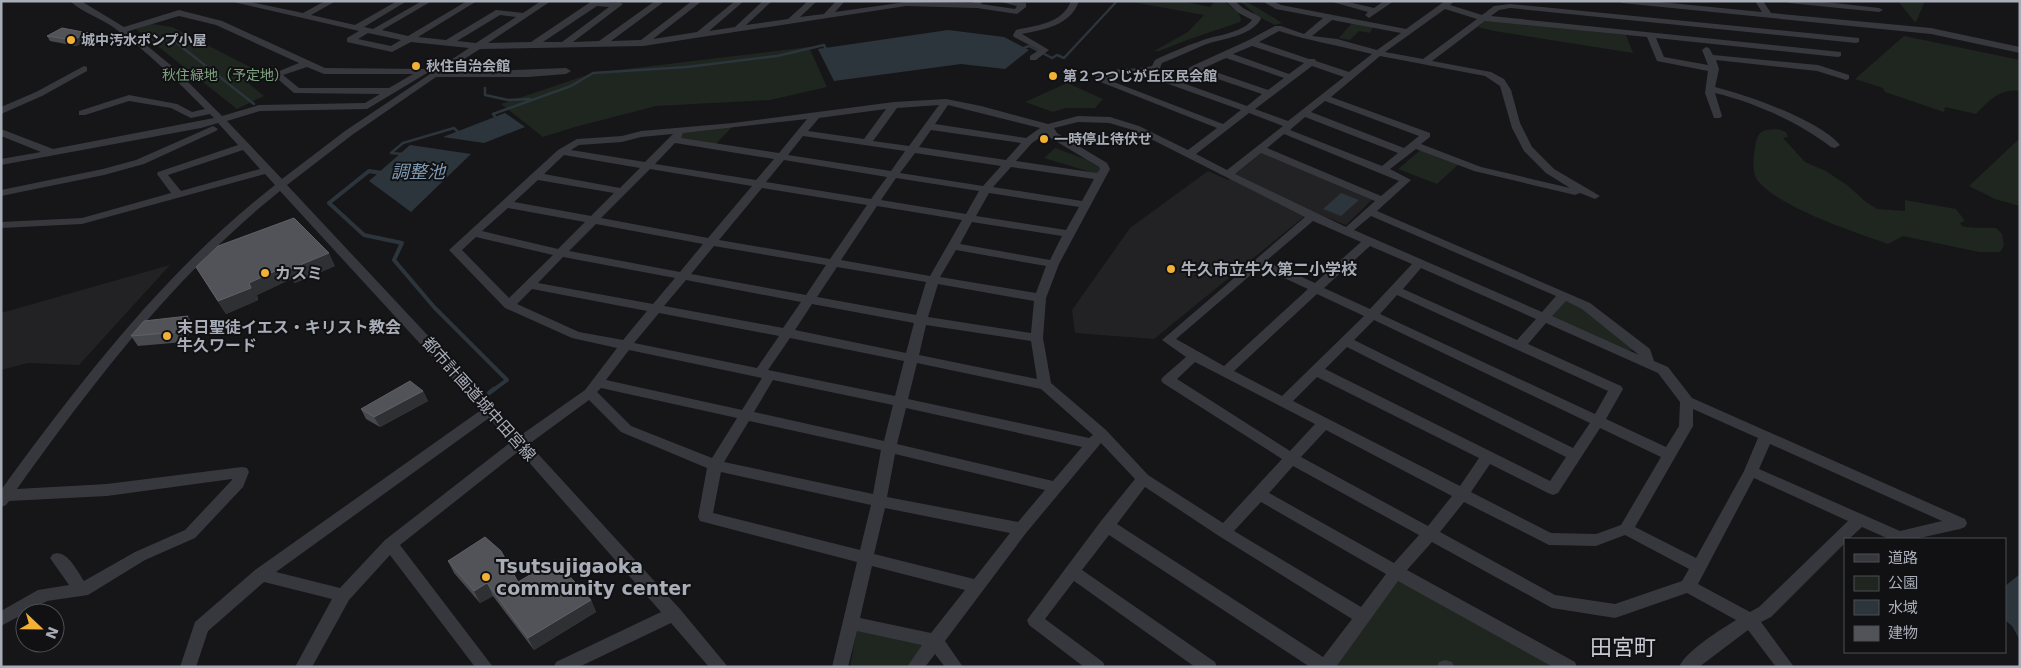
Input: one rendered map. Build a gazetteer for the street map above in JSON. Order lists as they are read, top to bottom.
{
  "streets": {
    "street": ["都市計画道城中田宮線"]
  },
  "districts": ["田宮町"],
  "water": ["調整池"],
  "parks": ["秋住緑地（予定地）"],
  "places": [
    "城中汚水ポンプ小屋",
    "秋住自治会館",
    "第２つつじが丘区民会館",
    "一時停止待伏せ",
    "牛久市立牛久第二小学校",
    "カスミ",
    "末日聖徒イエス・キリスト教会 牛久ワード",
    "Tsutsujigaoka community center"
  ],
  "legend": [
    "道路",
    "公園",
    "水域",
    "建物"
  ],
  "north": "right"
}
